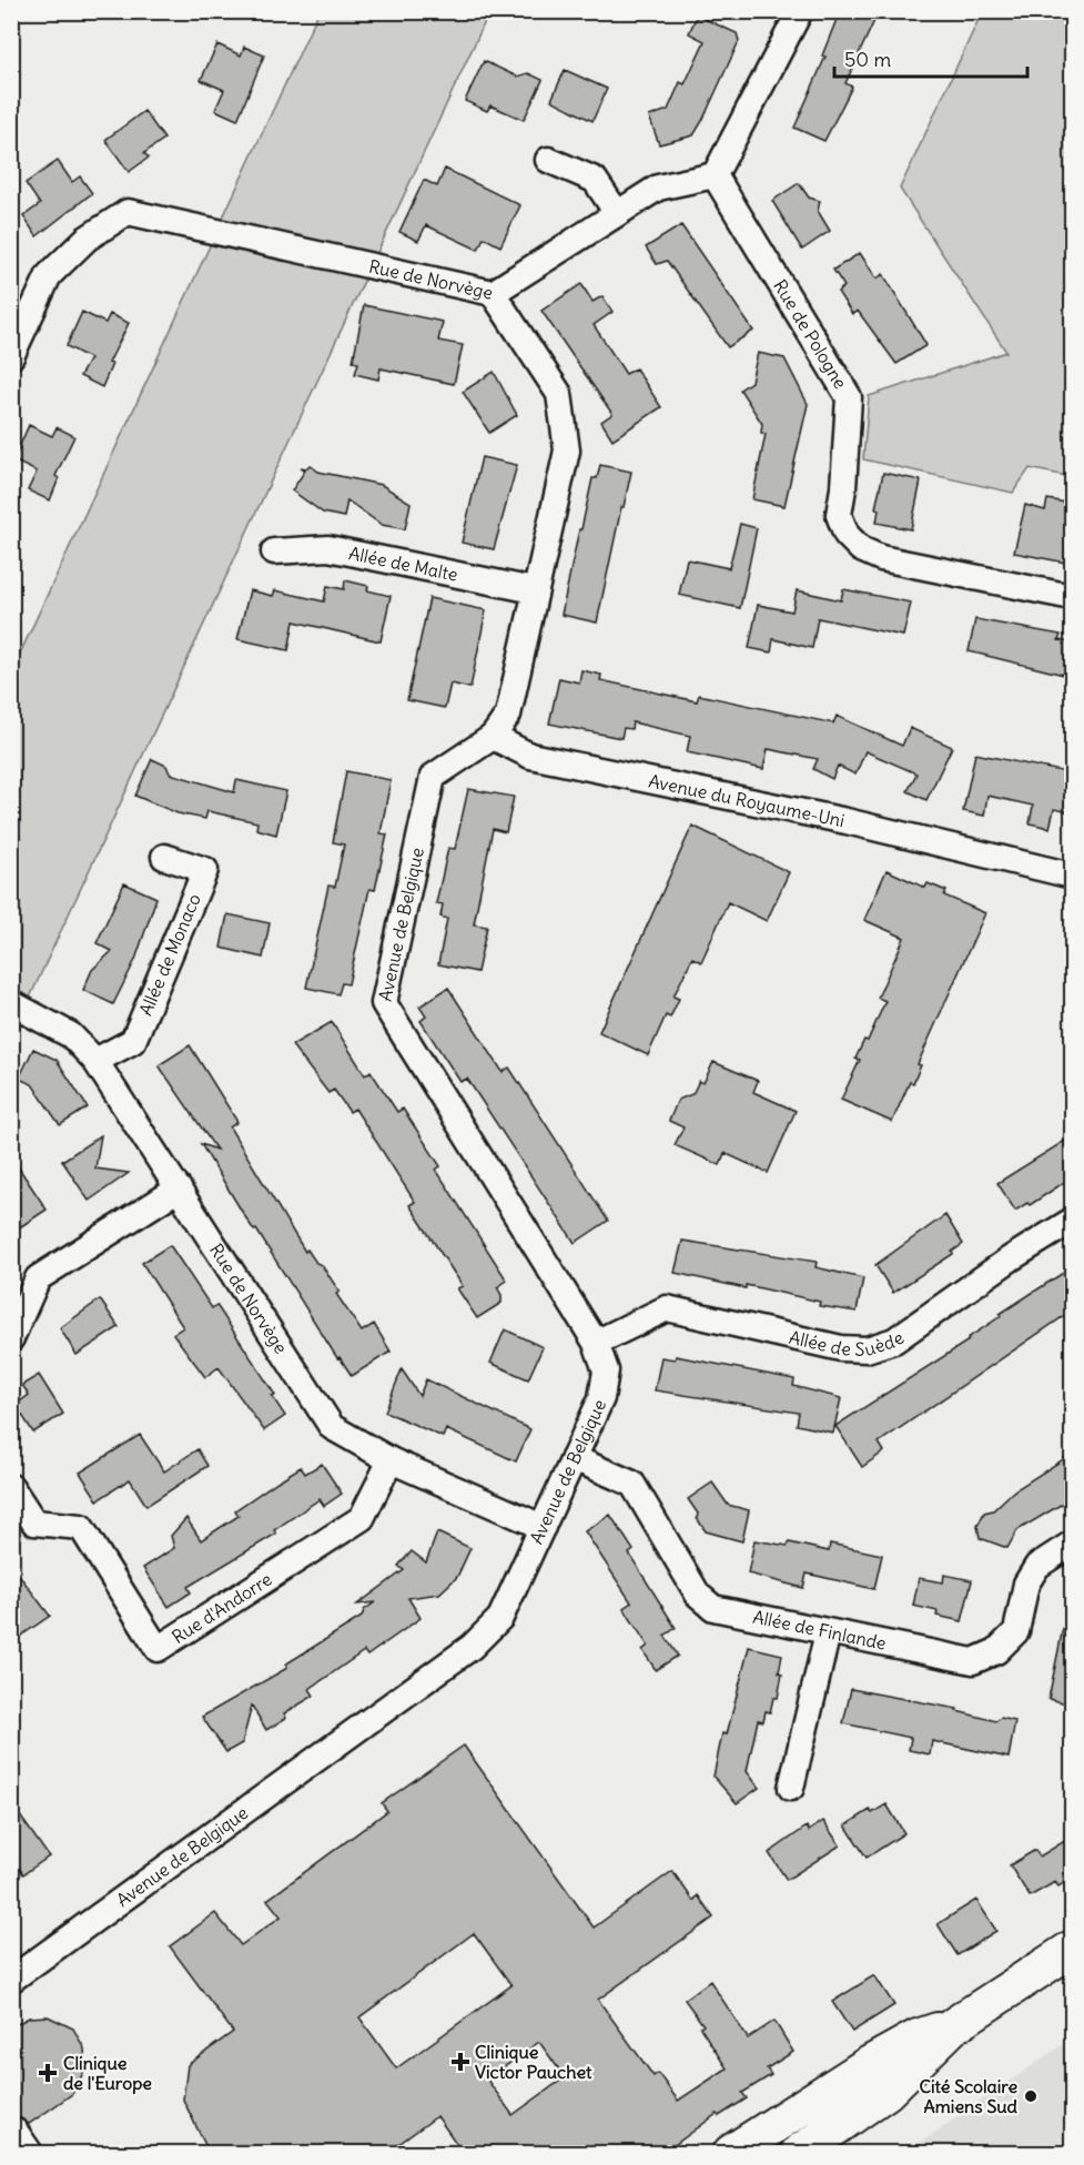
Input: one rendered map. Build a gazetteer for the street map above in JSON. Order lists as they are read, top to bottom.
{
  "streets": {
    "street": [
      "Rue de Norvège",
      "Rue de Pologne",
      "Allée de Malte",
      "Avenue du Royaume-Uni",
      "Avenue de Belgique",
      "Allée de Monaco",
      "Allée de Suède",
      "Rue d'Andorre",
      "Allée de Finlande"
    ]
  },
  "crossings": [
    ["Rue de Norvège", "Allée de Malte"],
    ["Rue de Norvège", "Avenue du Royaume-Uni"],
    ["Rue de Norvège", "Avenue de Belgique"],
    ["Rue de Norvège", "Allée de Monaco"],
    ["Rue de Norvège", "Rue d'Andorre"],
    ["Avenue du Royaume-Uni", "Avenue de Belgique"],
    ["Avenue de Belgique", "Allée de Suède"],
    ["Avenue de Belgique", "Allée de Finlande"]
  ],
  "places": {
    "health": ["Clinique Victor Pauchet", "Clinique de l'Europe"],
    "other": ["Cité Scolaire Amiens Sud"]
  },
  "scale_bar": "50 m"
}
